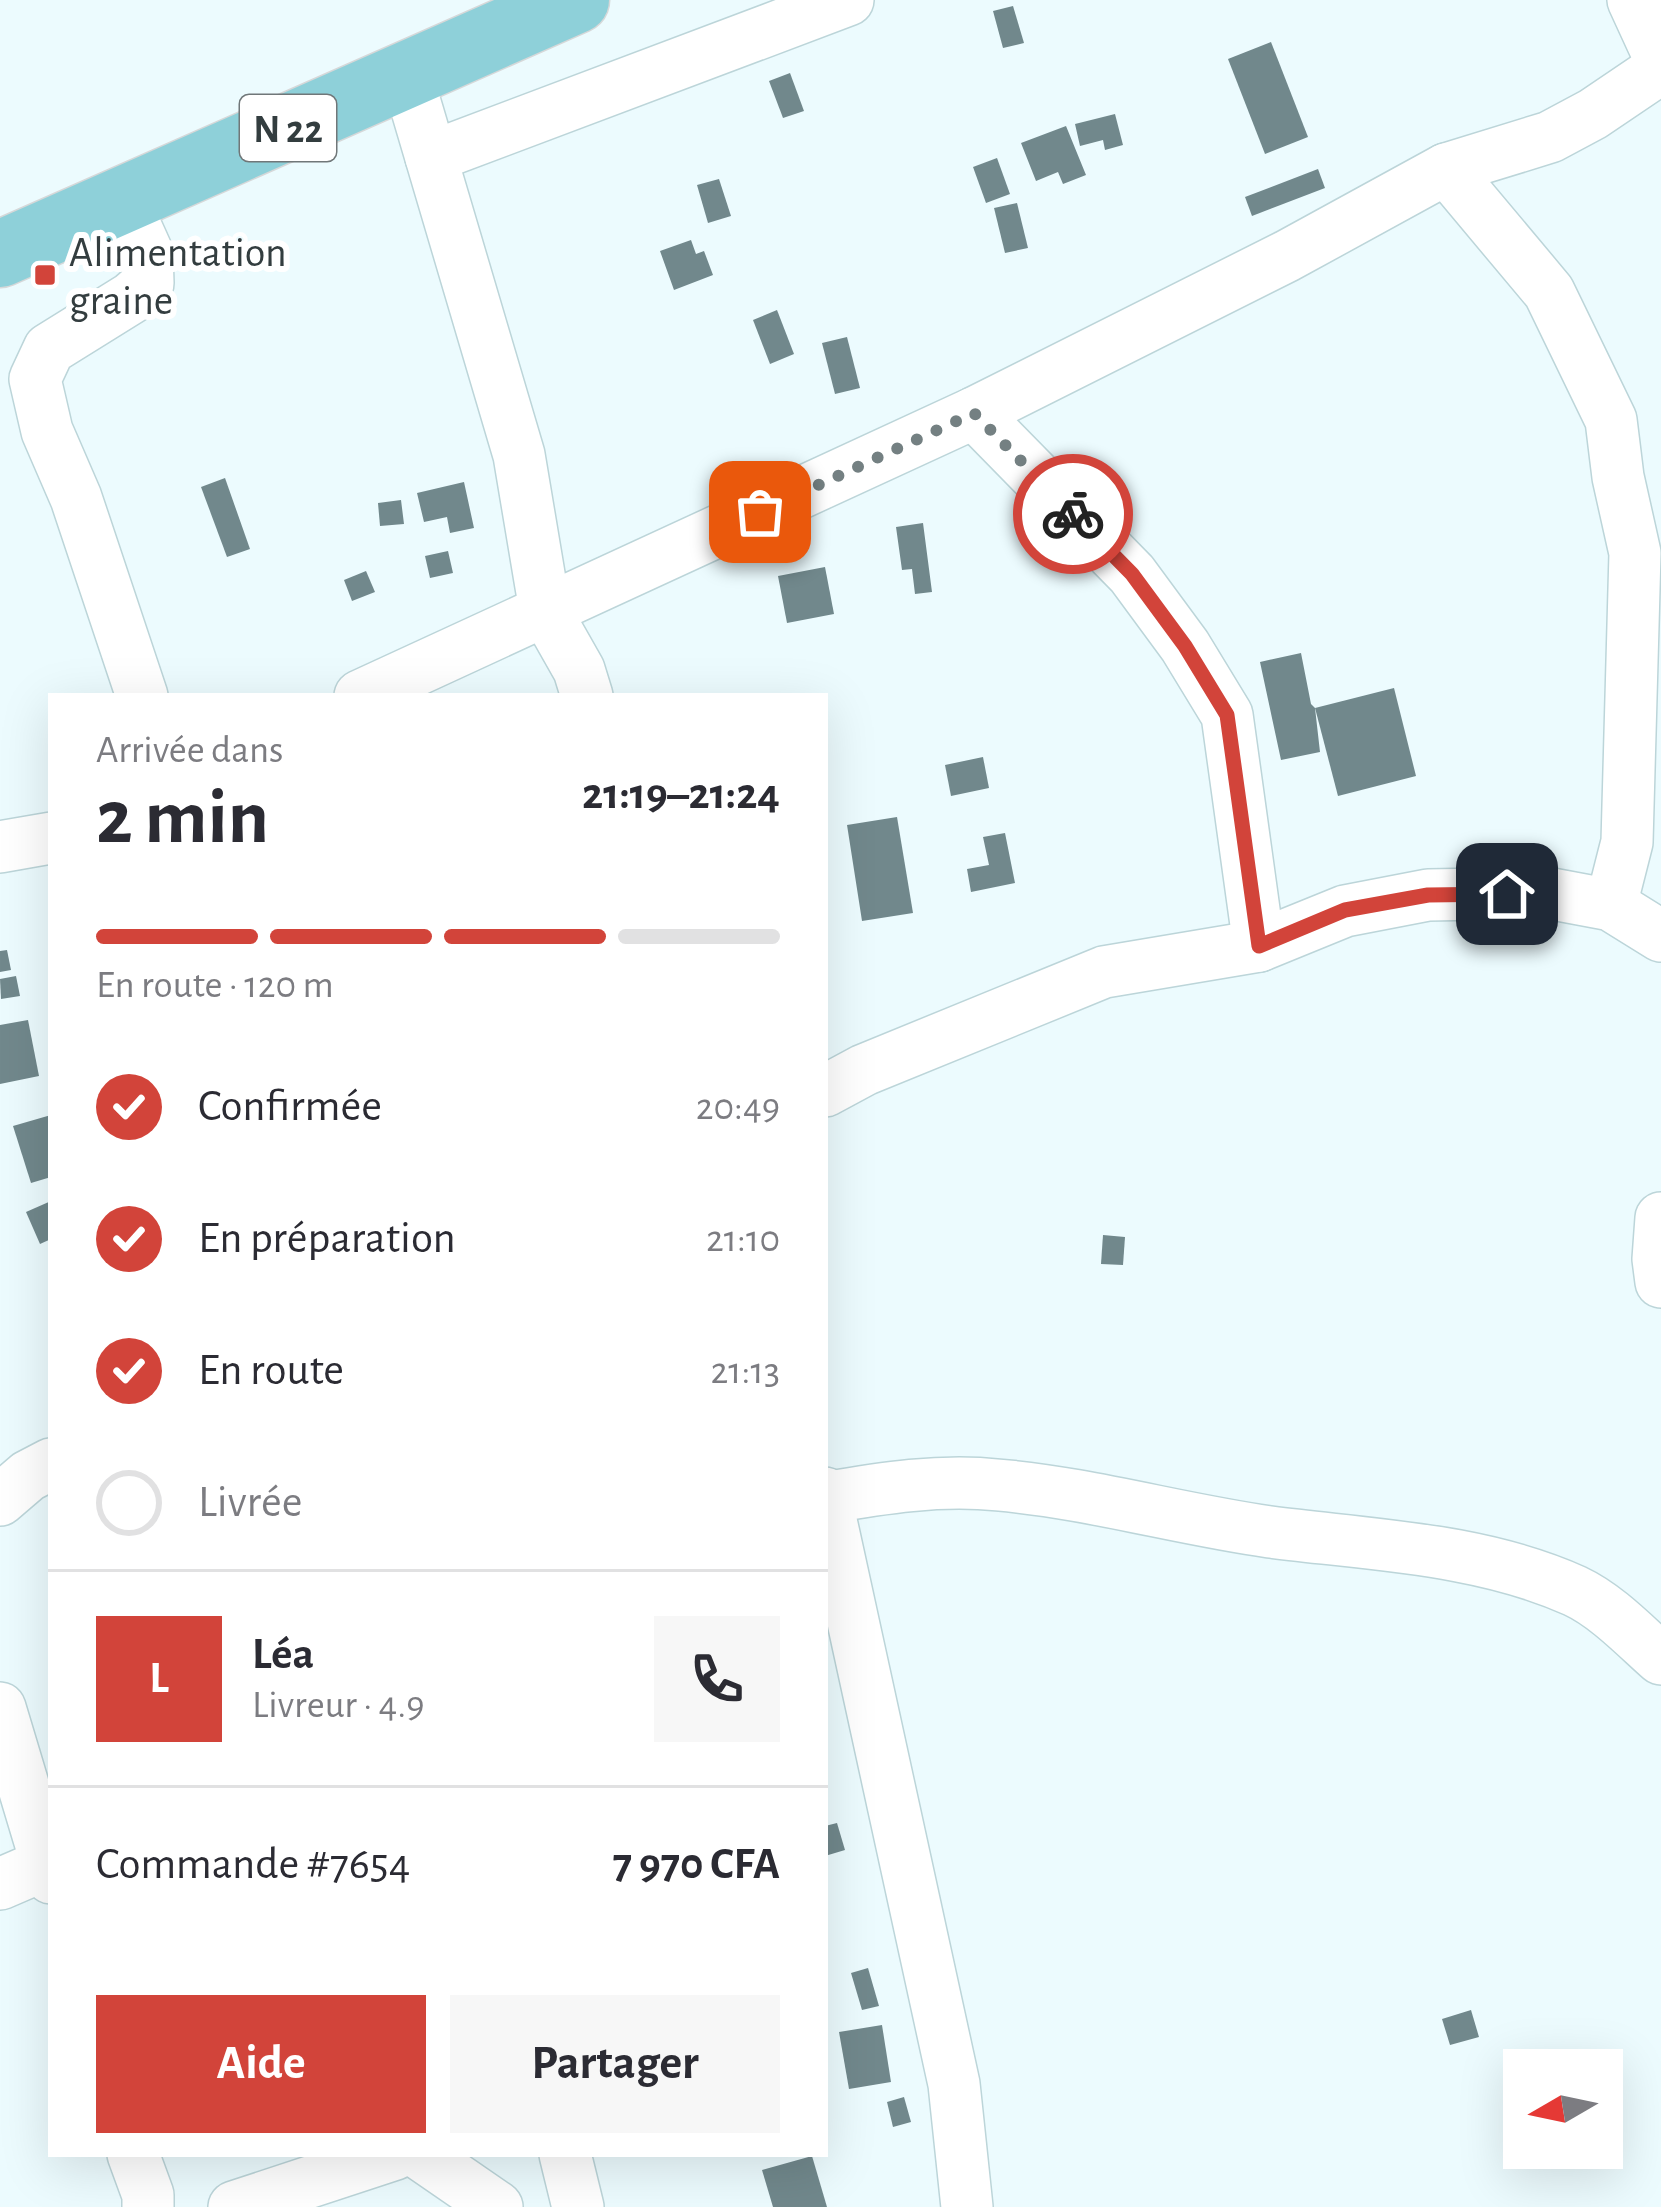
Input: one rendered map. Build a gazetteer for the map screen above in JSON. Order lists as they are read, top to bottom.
{
  "streets": {
    "main road": ["N 22"]
  },
  "places": {
    "transit": ["Alimentation graine"]
  },
  "north": "left",
  "page": {
    "heading": ["2 min", "Arrivée dans", "21:19–21:24"],
    "panel": [
      "Léa",
      "Livreur · 4.9",
      "Commande #7654",
      "7 970 CFA"
    ],
    "bar": "En route · 120 m",
    "list": [
      ["Confirmée", "20:49"],
      ["En préparation", "21:10"],
      ["En route", "21:13"],
      "Livrée"
    ],
    "round": "L",
    "buttons": ["Aide", "Partager"]
  }
}
